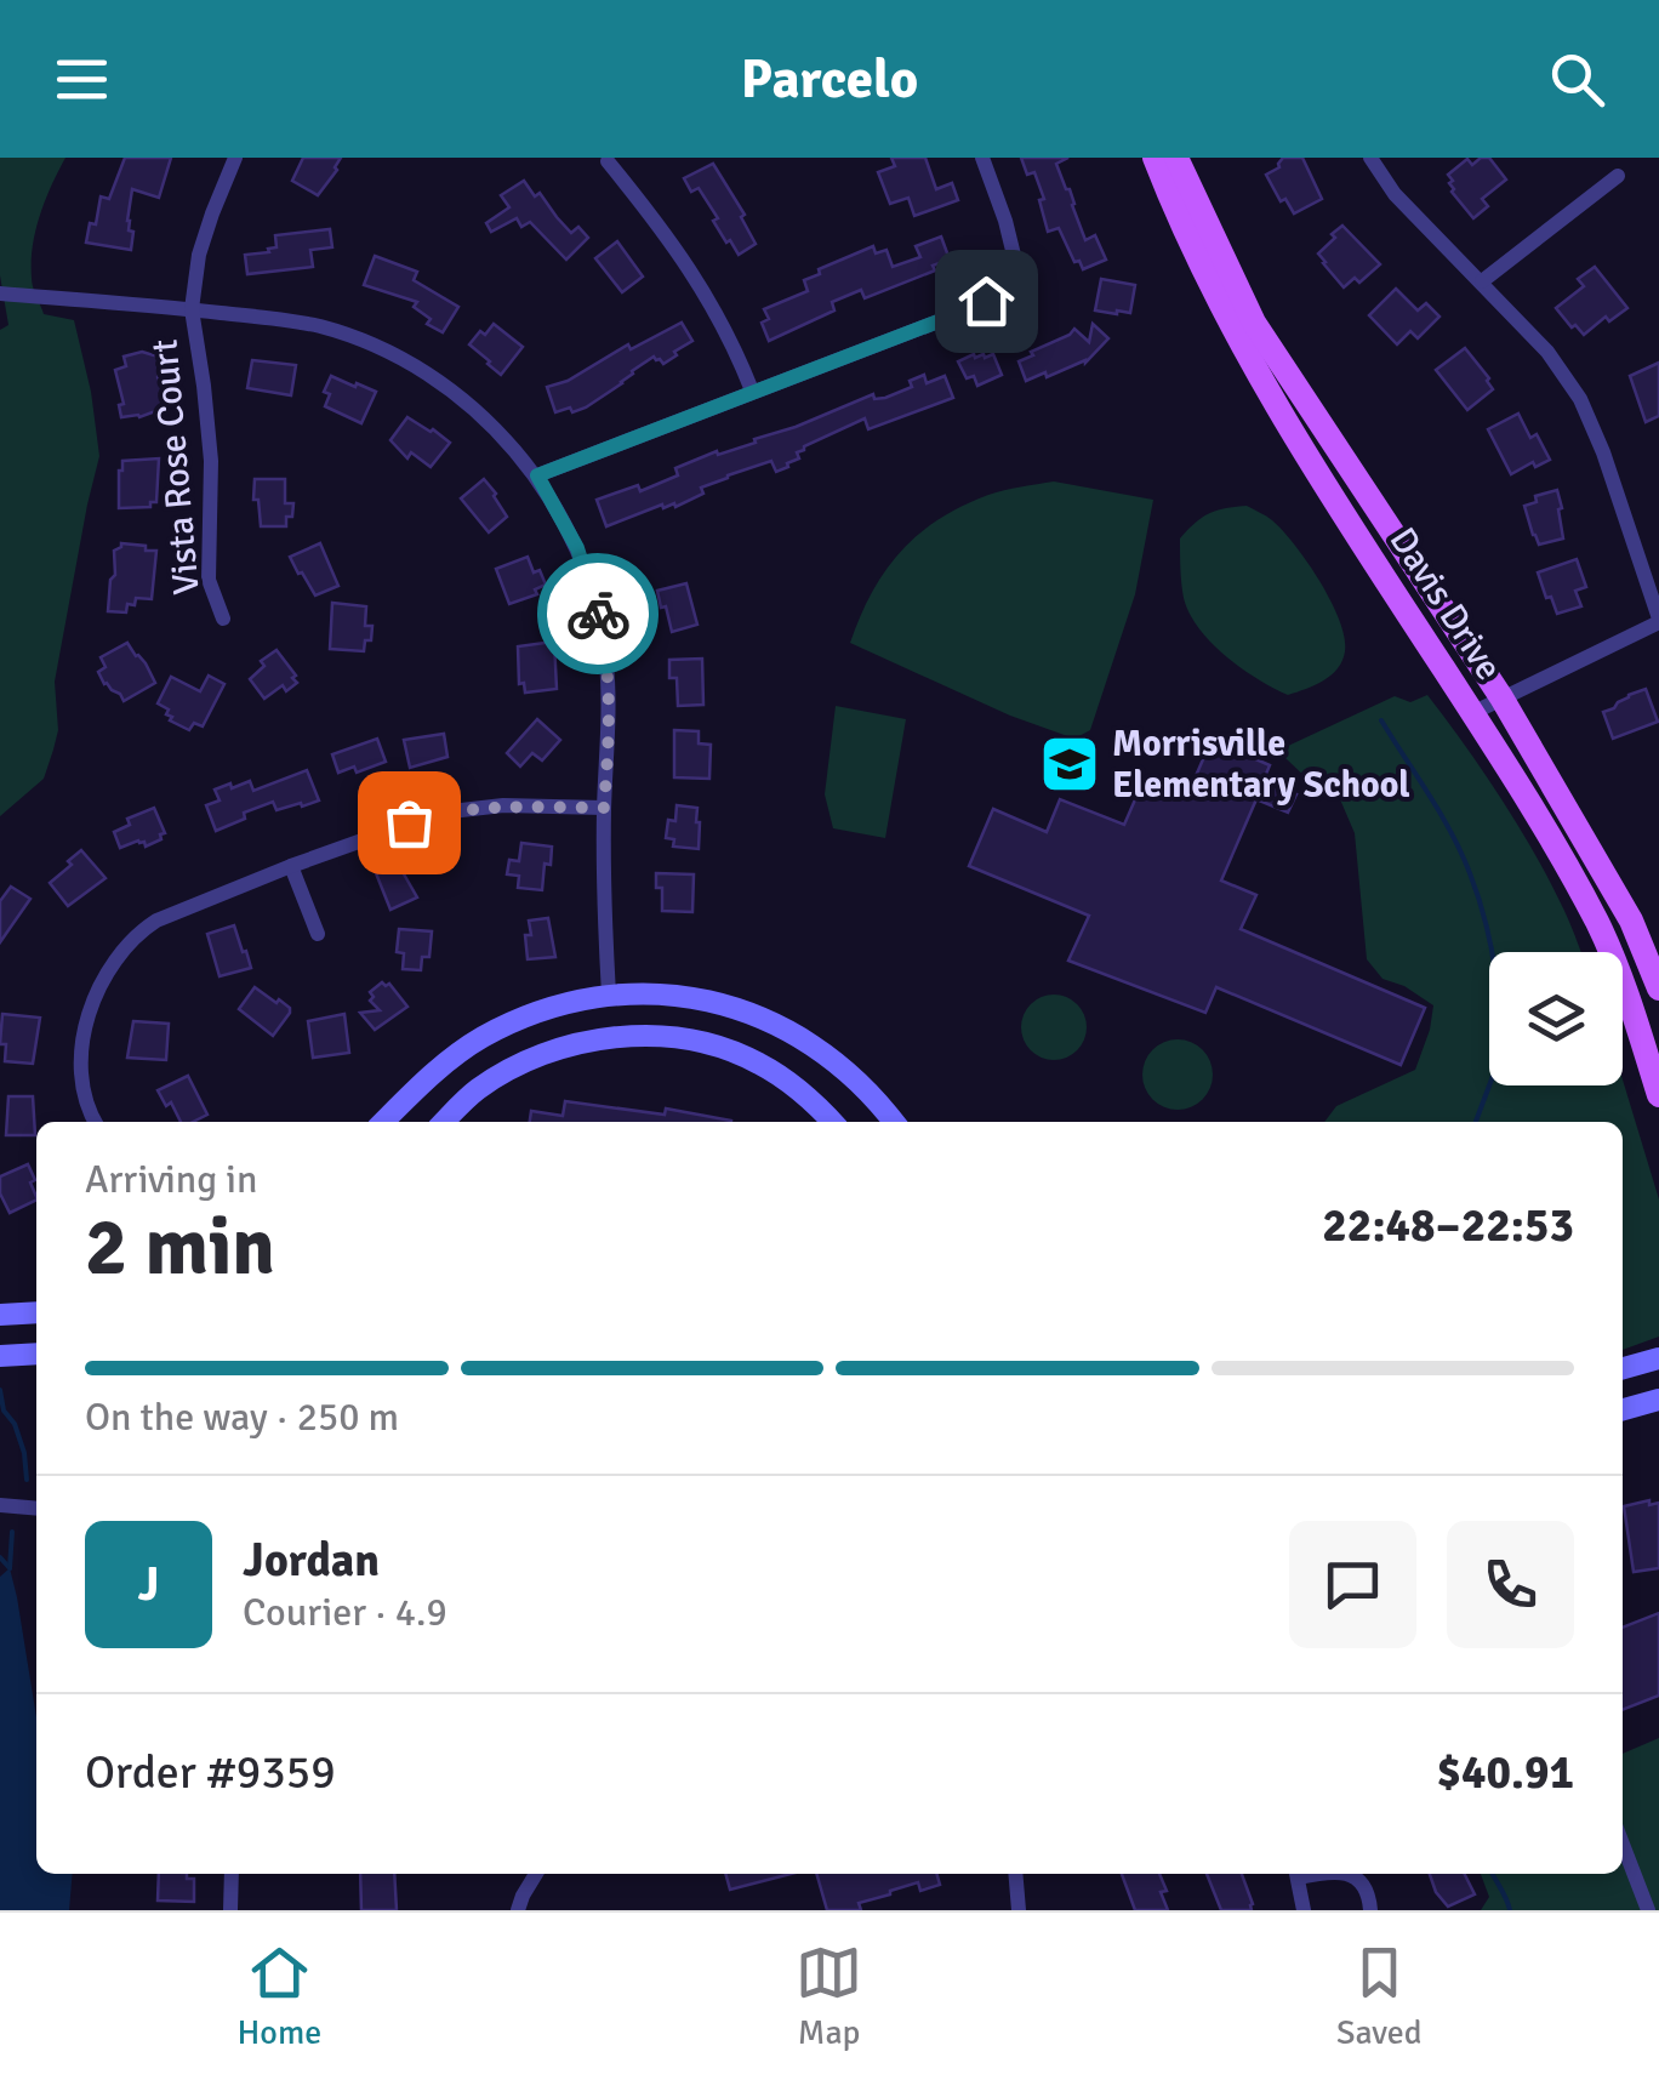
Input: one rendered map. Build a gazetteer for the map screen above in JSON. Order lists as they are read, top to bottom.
{
  "streets": {
    "main road": ["Davis Drive"],
    "street": ["Vista Rose Court"]
  },
  "places": {
    "school or university": ["Morrisville Elementary School"]
  },
  "page": {
    "header": "Parcelo",
    "heading": ["2 min", "Arriving in", "22:48–22:53"],
    "panel": [
      "Jordan",
      "Courier · 4.9",
      "Order #9359",
      "$40.91"
    ],
    "bar": "On the way · 250 m",
    "round": "J",
    "tabs": ["Home", "Map", "Saved"]
  }
}
